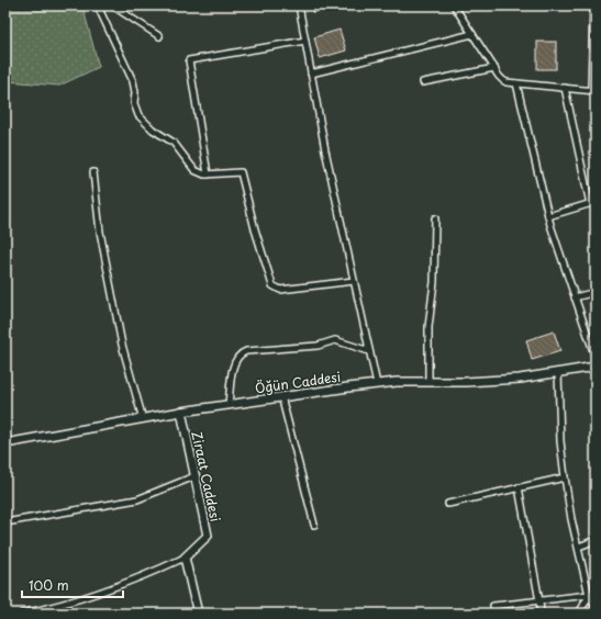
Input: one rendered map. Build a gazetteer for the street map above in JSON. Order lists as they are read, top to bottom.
{
  "streets": {
    "street": ["Öğün Caddesi", "Ziraat Caddesi"]
  },
  "crossings": [
    ["Öğün Caddesi", "Ziraat Caddesi"]
  ],
  "scale_bar": "100 m"
}
